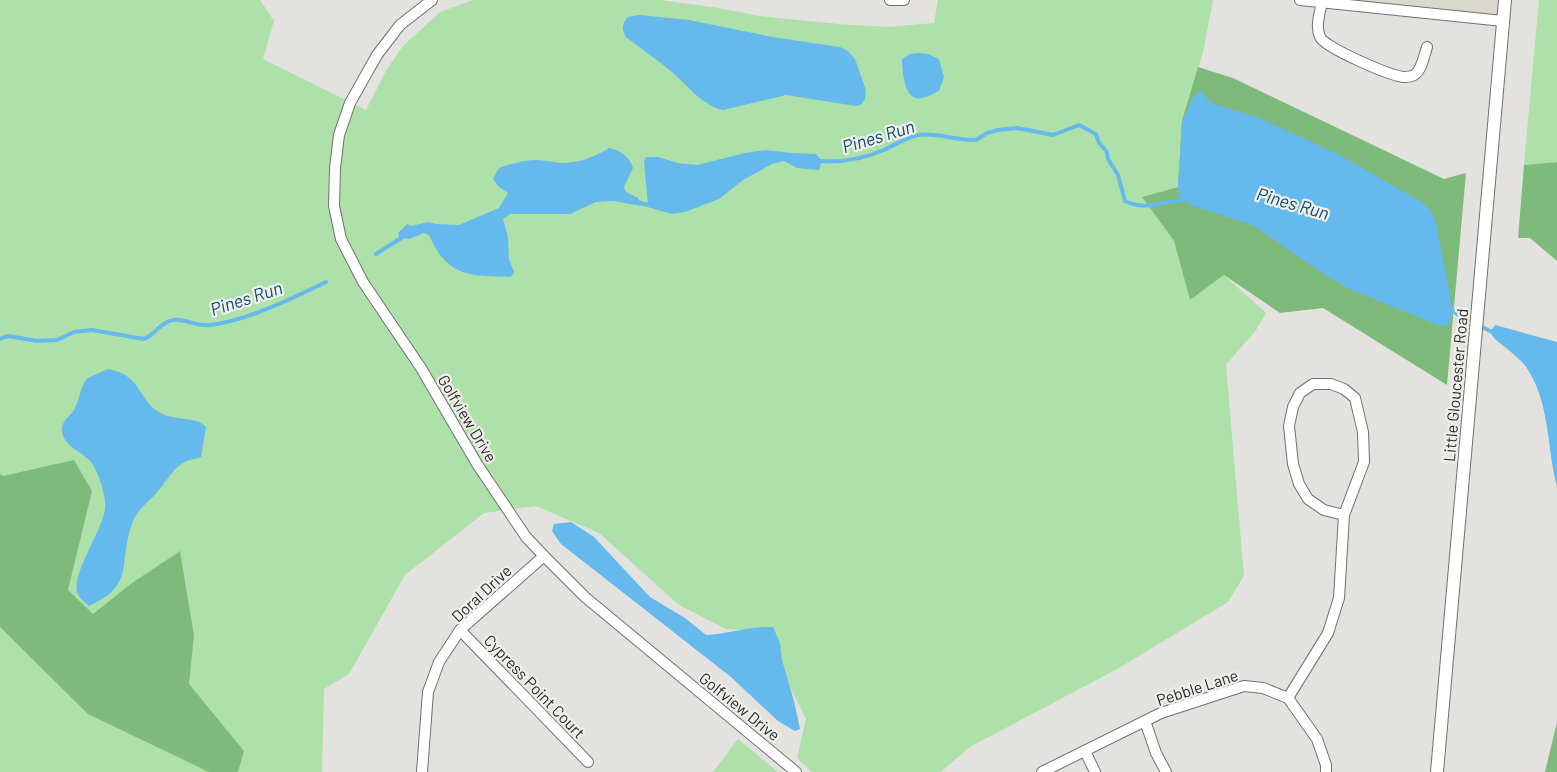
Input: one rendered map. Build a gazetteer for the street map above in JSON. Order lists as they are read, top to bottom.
{
  "streets": {
    "street": [
      "Little Gloucester Road",
      "Golfview Drive",
      "Doral Drive",
      "Cypress Point Court",
      "Pebble Lane"
    ]
  },
  "crossings": [
    ["Golfview Drive", "Doral Drive"],
    ["Doral Drive", "Cypress Point Court"]
  ],
  "water": ["Pines Run"]
}
